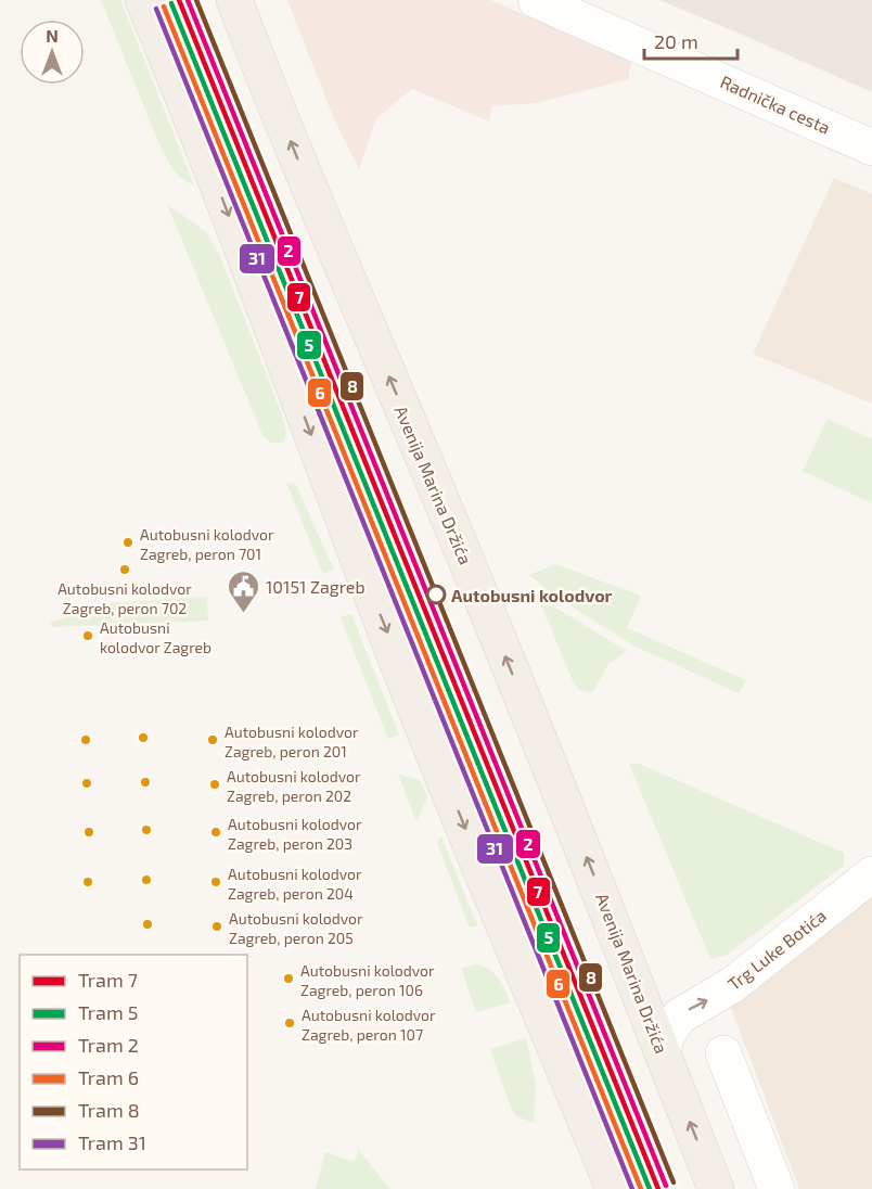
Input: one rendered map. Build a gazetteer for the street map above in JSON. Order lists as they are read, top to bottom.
{
  "streets": {
    "main road": ["Avenija Marina Držića"],
    "street": ["Radnička cesta", "Trg Luke Botića"]
  },
  "crossings": [
    ["Avenija Marina Držića", "Trg Luke Botića"]
  ],
  "one_way": ["Trg Luke Botića"],
  "places": {
    "other": [
      "Autobusni kolodvor Zagreb, peron 701",
      "Autobusni kolodvor Zagreb, peron 702",
      "Autobusni kolodvor",
      "Autobusni kolodvor Zagreb",
      "Autobusni kolodvor Zagreb, peron 201",
      "Autobusni kolodvor Zagreb, peron 202",
      "Autobusni kolodvor Zagreb, peron 203",
      "Autobusni kolodvor Zagreb, peron 204",
      "Autobusni kolodvor Zagreb, peron 205",
      "Autobusni kolodvor Zagreb, peron 106",
      "Autobusni kolodvor Zagreb, peron 107"
    ],
    "public building": ["10151 Zagreb"]
  },
  "lines": [
    "tram line 7",
    "tram line 2",
    "tram line 8",
    "tram line 5",
    "tram line 6",
    "tram line 31"
  ],
  "legend": [
    "Tram 7",
    "Tram 5",
    "Tram 2",
    "Tram 6",
    "Tram 8",
    "Tram 31"
  ],
  "scale_bar": "20 m",
  "north": "top"
}
